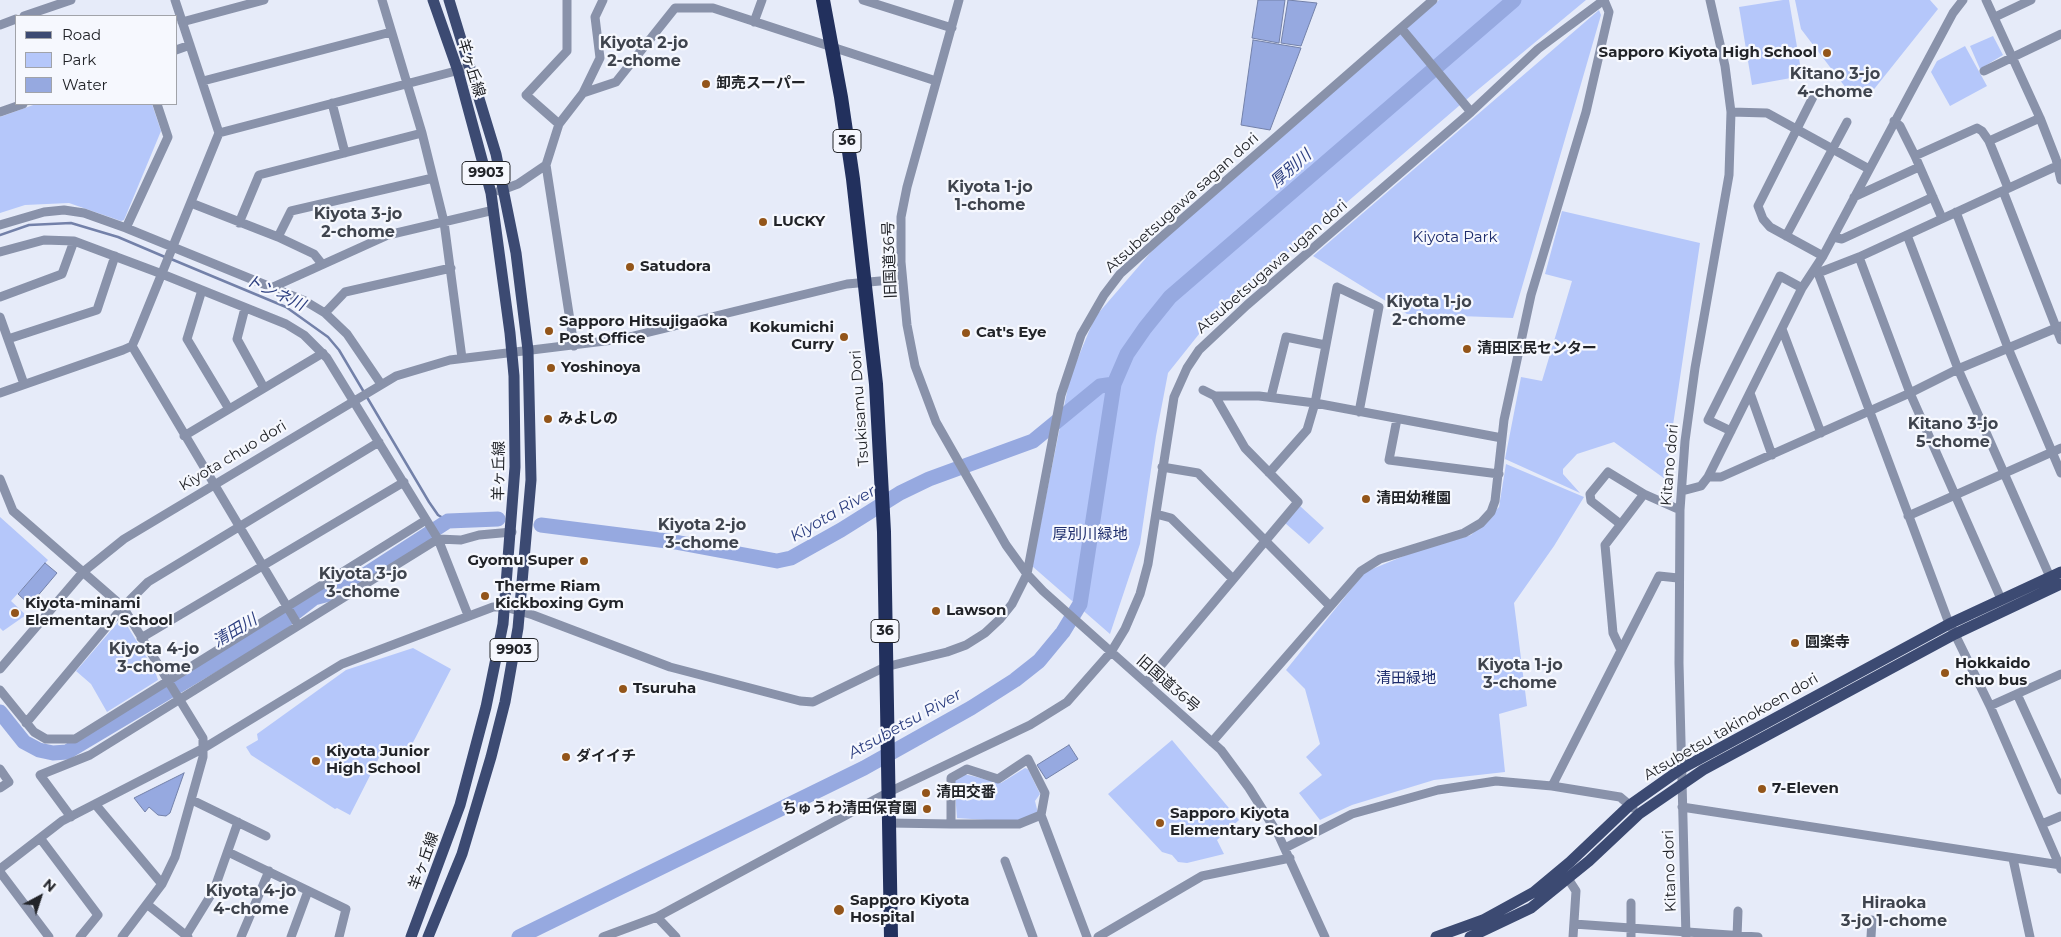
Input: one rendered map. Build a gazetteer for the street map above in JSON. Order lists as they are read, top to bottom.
{
  "streets": {
    "highway": ["36", "Tsukisamu Dori"],
    "main road": ["羊ヶ丘線", "9903", "Atsubetsu takinokoen dori"],
    "street": [
      "Atsubetsugawa sagan dori",
      "旧国道36号",
      "Atsubetsugawa ugan dori",
      "Kiyota chuo dori",
      "Kitano dori"
    ]
  },
  "crossings": [
    ["羊ヶ丘線", "Atsubetsugawa sagan dori"],
    ["羊ヶ丘線", "Kiyota chuo dori"],
    ["Atsubetsugawa sagan dori", "旧国道36号"],
    ["Atsubetsugawa sagan dori", "Tsukisamu Dori"],
    ["旧国道36号", "Atsubetsugawa ugan dori"],
    ["旧国道36号", "Kiyota chuo dori"],
    ["Atsubetsugawa ugan dori", "Tsukisamu Dori"],
    ["Tsukisamu Dori", "Kiyota chuo dori"],
    ["Kitano dori", "Atsubetsu takinokoen dori"]
  ],
  "districts": [
    "Kiyota 2-jo 2-chome",
    "Kitano 3-jo 4-chome",
    "Kiyota 1-jo 1-chome",
    "Kiyota 3-jo 2-chome",
    "Kiyota 1-jo 2-chome",
    "Kitano 3-jo 5-chome",
    "Kiyota 2-jo 3-chome",
    "Kiyota 3-jo 3-chome",
    "Kiyota 4-jo 3-chome",
    "Kiyota 1-jo 3-chome",
    "Kiyota 4-jo 4-chome",
    "Hiraoka 3-jo 1-chome"
  ],
  "water": [
    "厚別川",
    "トンネ川",
    "Kiyota River",
    "清田川",
    "Atsubetsu River"
  ],
  "parks": ["Kiyota Park", "厚別川緑地", "清田緑地"],
  "places": [
    "Sapporo Kiyota High School",
    "卸売スーパー",
    "LUCKY",
    "Satudora",
    "Sapporo Hitsujigaoka Post Office",
    "Cat's Eye",
    "Kokumichi Curry",
    "清田区民センター",
    "Yoshinoya",
    "みよしの",
    "清田幼稚園",
    "Gyomu Super",
    "Therme Riam Kickboxing Gym",
    "Lawson",
    "Kiyota-minami Elementary School",
    "圓楽寺",
    "Hokkaido chuo bus",
    "Tsuruha",
    "ダイイチ",
    "Kiyota Junior High School",
    "7-Eleven",
    "清田交番",
    "ちゅうわ清田保育園",
    "Sapporo Kiyota Elementary School",
    "Sapporo Kiyota Hospital"
  ],
  "legend": ["Road", "Park", "Water"],
  "north": "top right"
}
